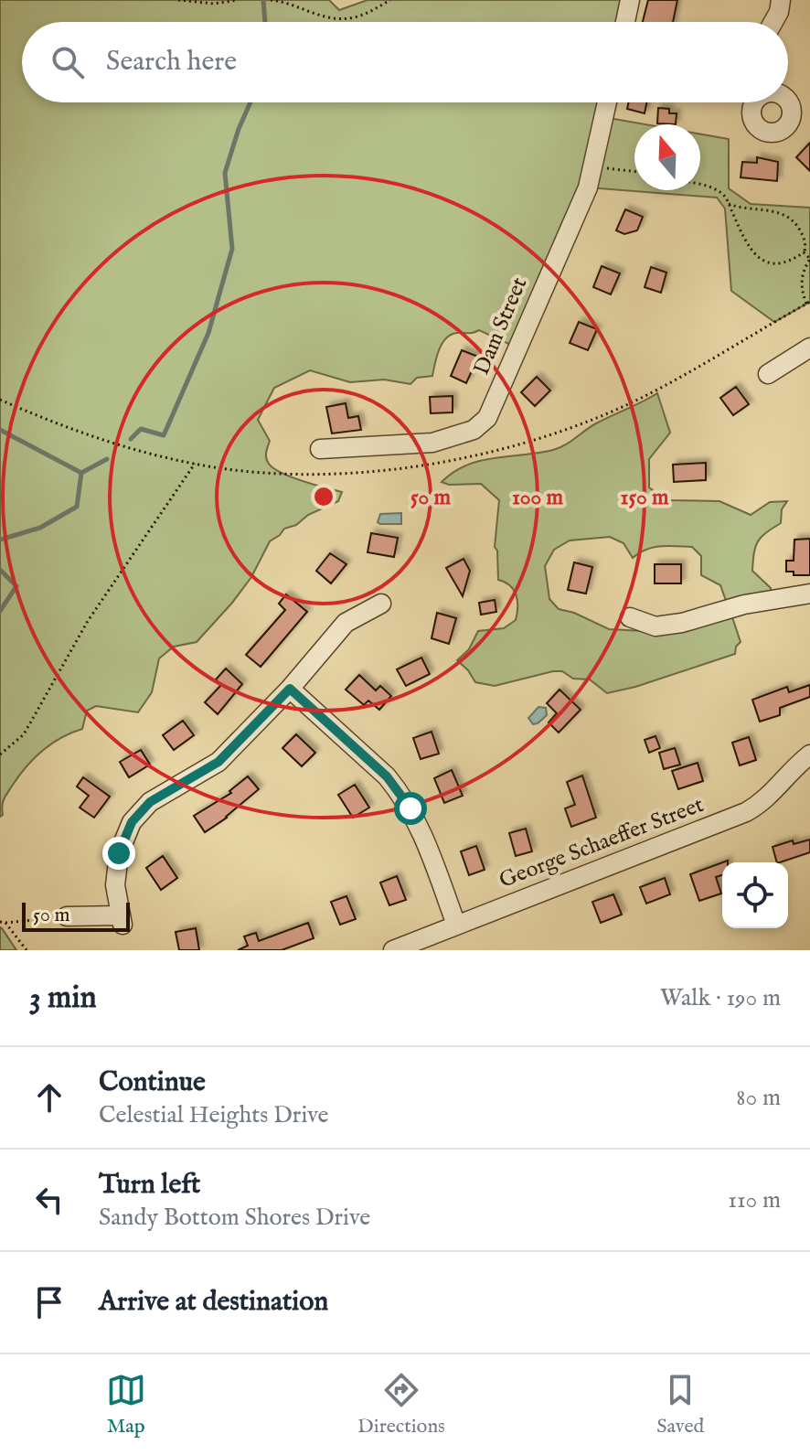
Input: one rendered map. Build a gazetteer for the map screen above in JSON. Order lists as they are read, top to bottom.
{
  "streets": {
    "street": ["Dam Street", "George Schaeffer Street"]
  },
  "scale_bar": "50 m",
  "north": "top",
  "page": {
    "search": "Search here",
    "scale": "50 m",
    "heading": ["3 min", "Walk · 190 m"],
    "list": [
      ["Continue", "Celestial Heights Drive", "80 m"],
      ["Turn left", "Sandy Bottom Shores Drive", "110 m"],
      "Arrive at destination"
    ],
    "nav": ["Map", "Directions", "Saved"]
  },
  "rings": ["50 m", "100 m", "150 m"]
}
